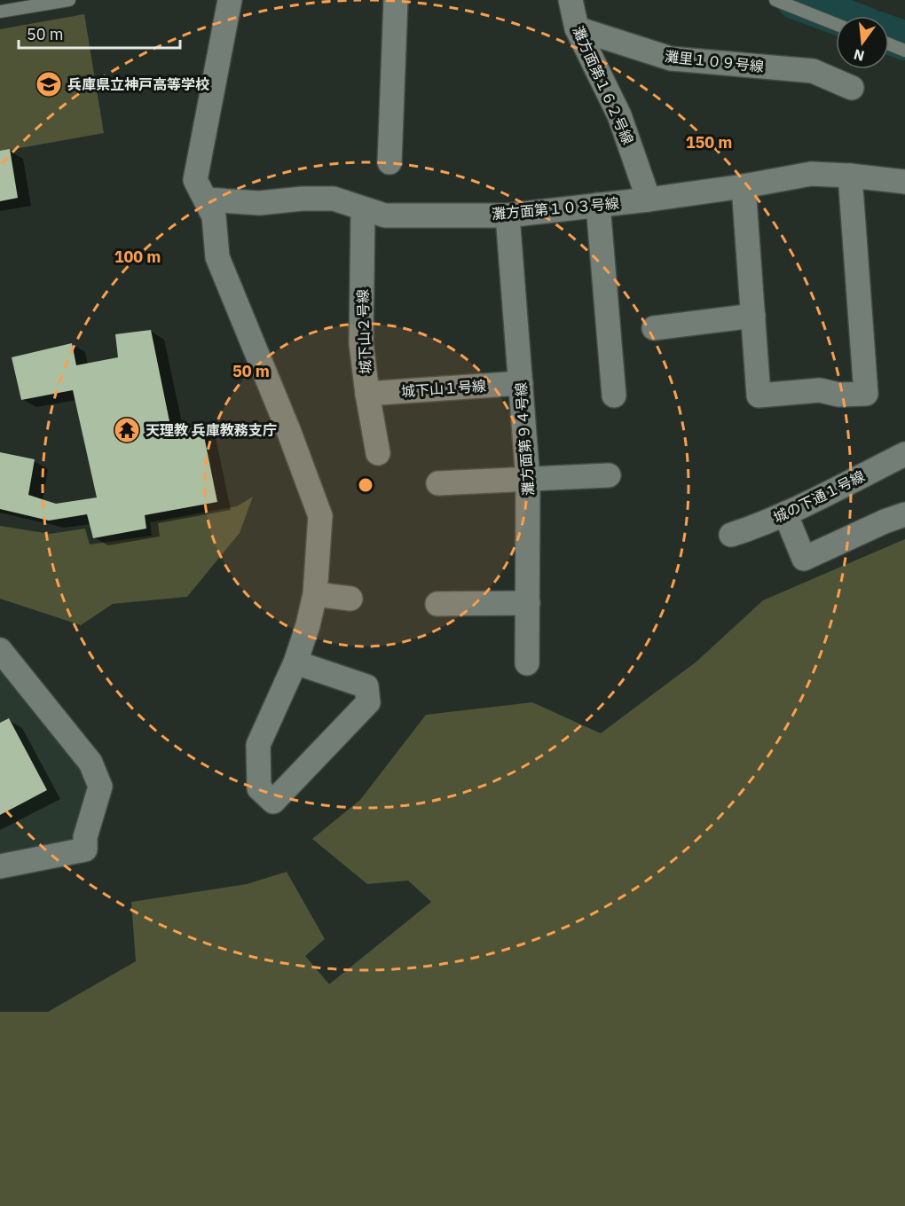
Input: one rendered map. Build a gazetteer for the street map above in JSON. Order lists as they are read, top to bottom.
{
  "streets": {
    "street": [
      "灘里１０９号線",
      "灘方面第１６２号線",
      "灘方面第１０３号線",
      "城下山２号線",
      "城下山１号線",
      "灘方面第９４号線",
      "城の下通１号線"
    ]
  },
  "crossings": [
    ["灘里１０９号線", "灘方面第１６２号線"],
    ["灘方面第１６２号線", "灘方面第１０３号線"],
    ["灘方面第１０３号線", "城下山２号線"],
    ["灘方面第１０３号線", "灘方面第９４号線"],
    ["城下山２号線", "城下山１号線"],
    ["城下山１号線", "灘方面第９４号線"]
  ],
  "places": {
    "school or university": ["兵庫県立神戸高等学校"],
    "temple": ["天理教 兵庫教務支庁"]
  },
  "scale_bar": "50 m",
  "north": "bottom",
  "rings": ["150 m", "100 m", "50 m"]
}
